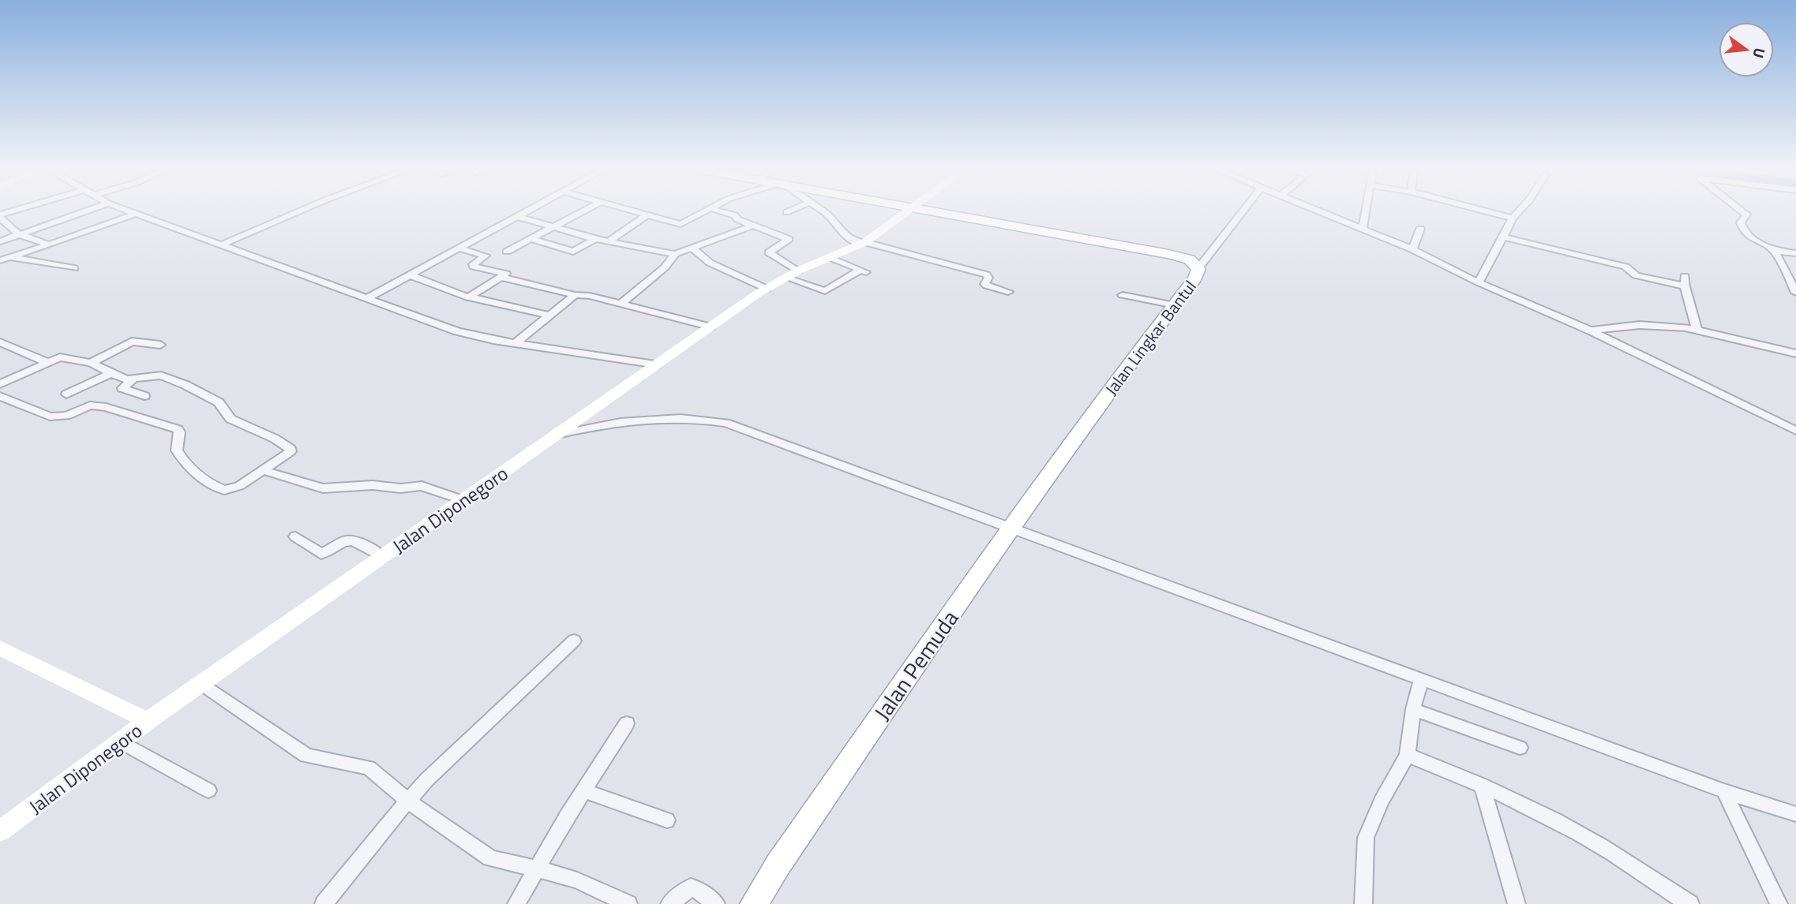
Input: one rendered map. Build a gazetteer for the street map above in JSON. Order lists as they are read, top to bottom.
{
  "streets": {
    "main road": ["Jalan Lingkar Bantul", "Jalan Diponegoro", "Jalan Pemuda"]
  },
  "crossings": [
    ["Jalan Lingkar Bantul", "Jalan Pemuda"]
  ],
  "north": "right"
}
